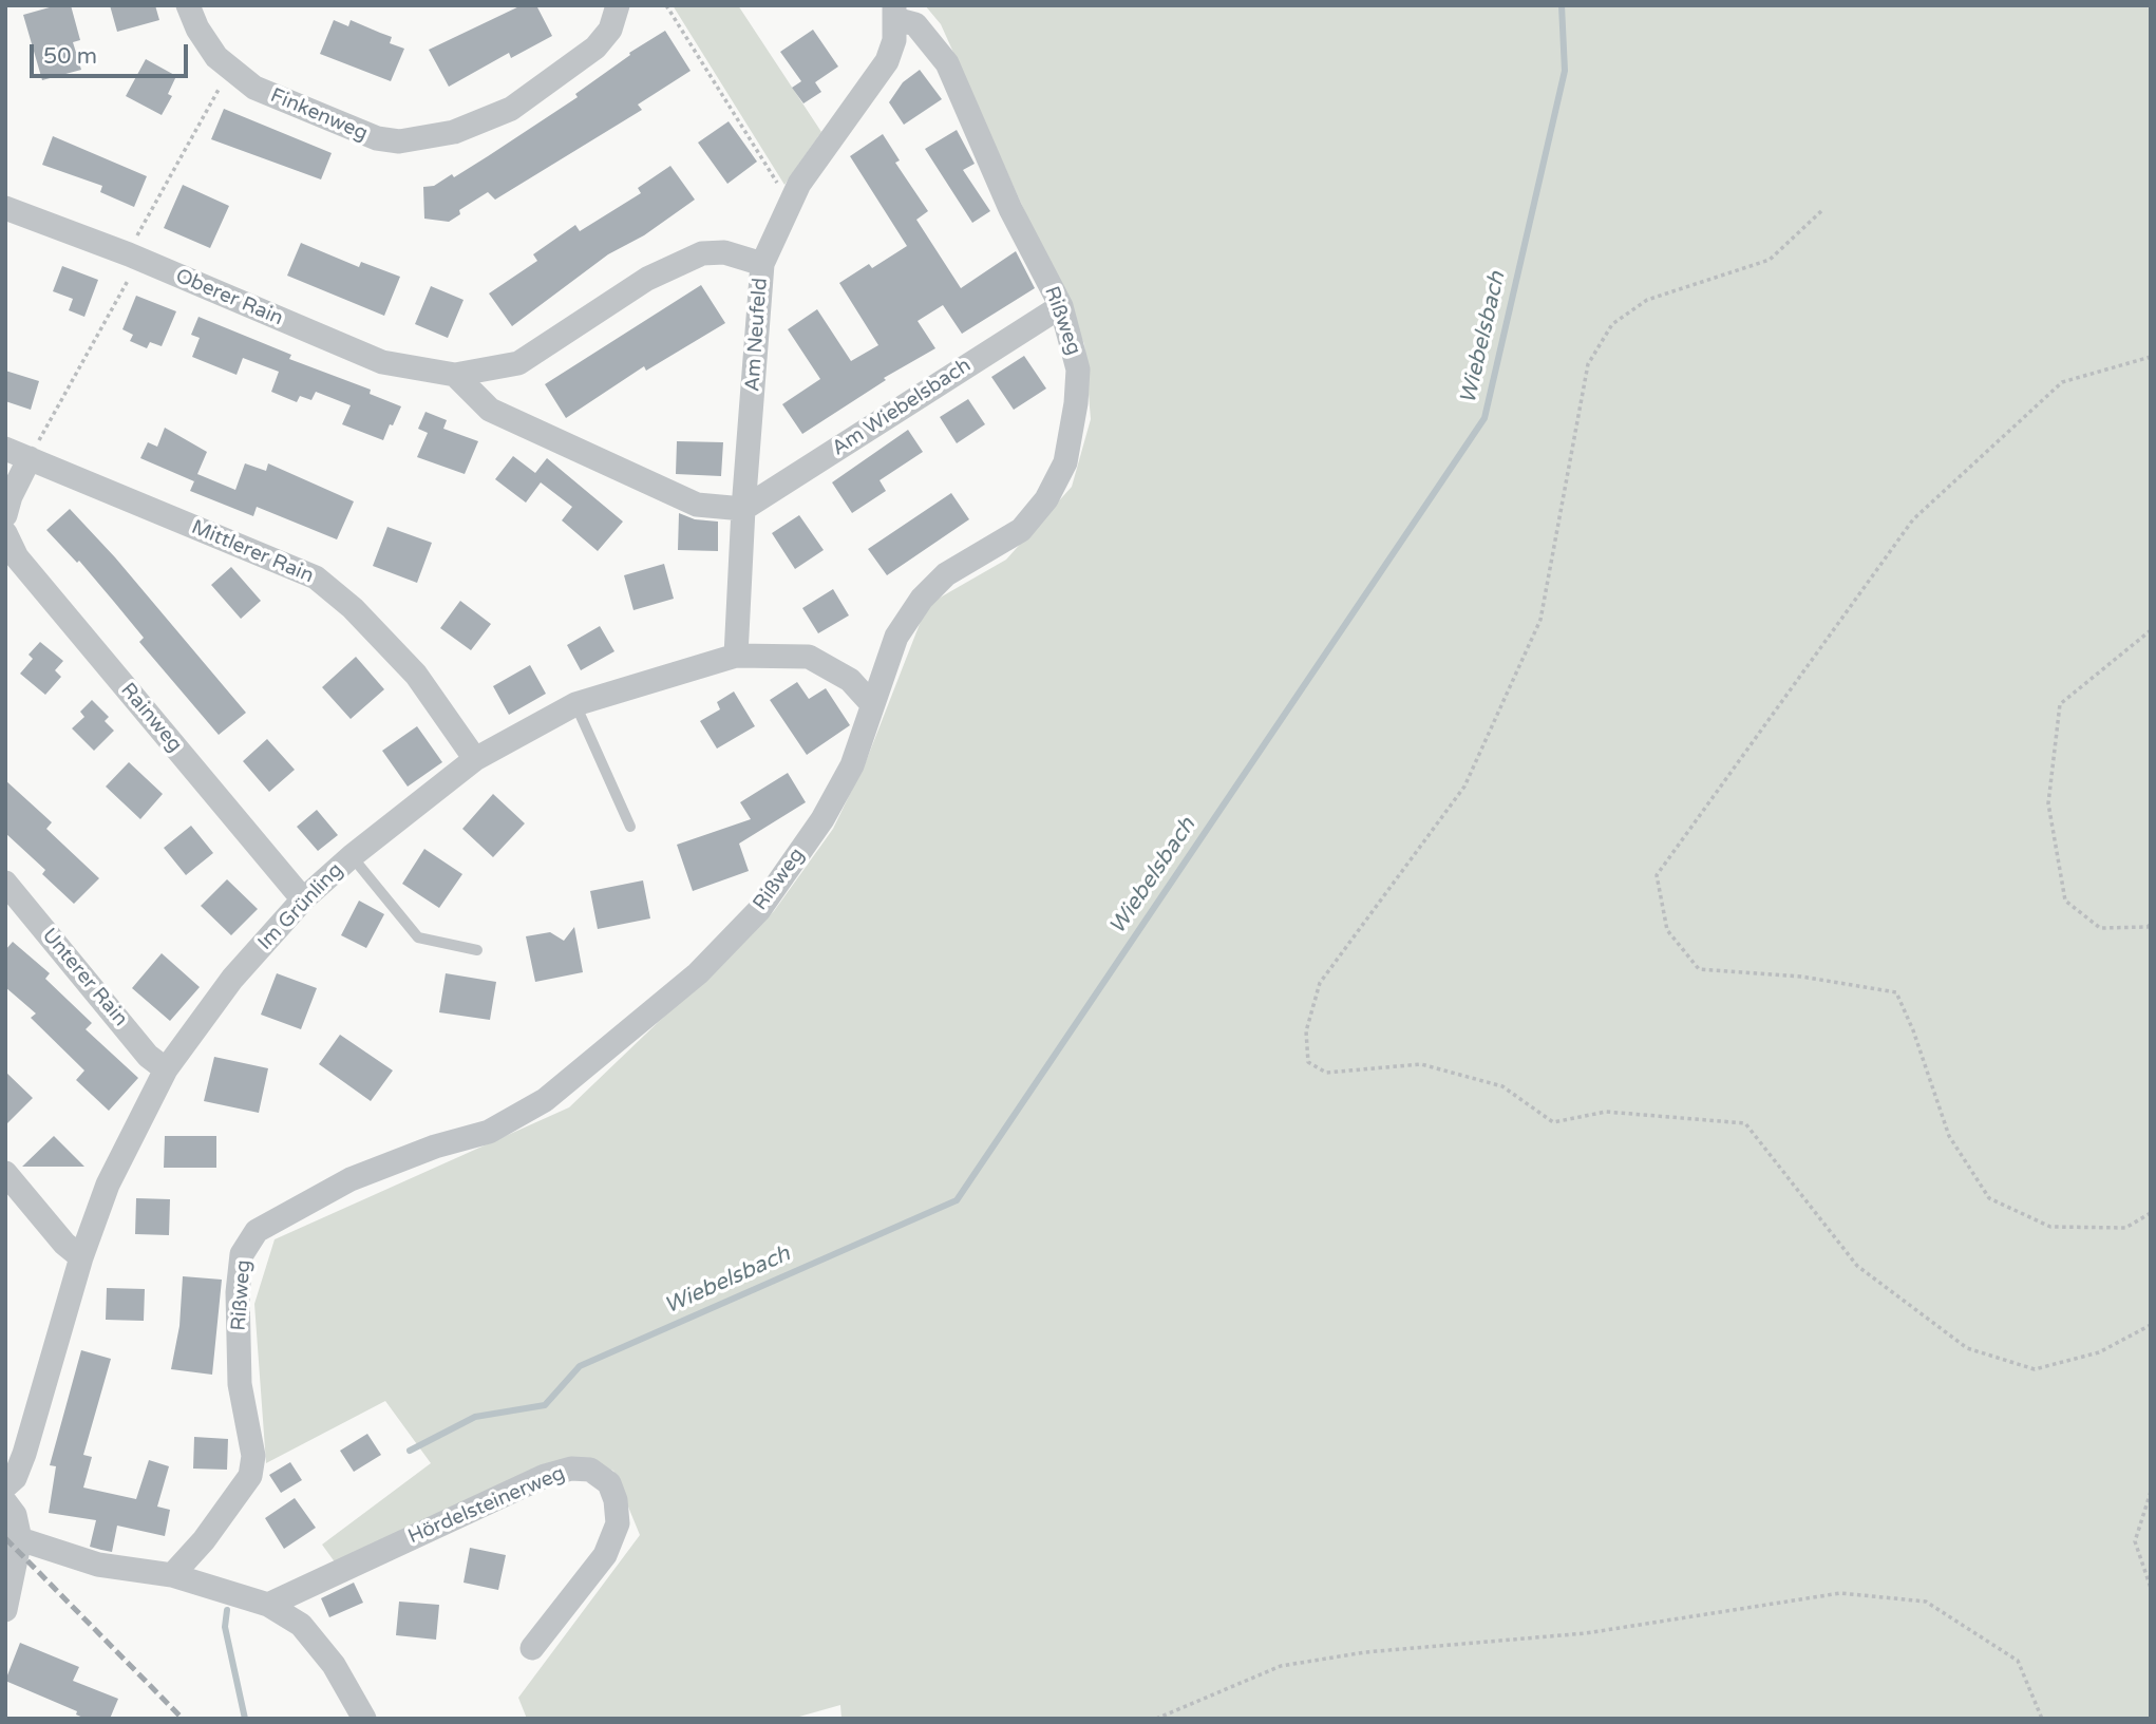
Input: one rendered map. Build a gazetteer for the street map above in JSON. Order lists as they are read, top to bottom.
{
  "streets": {
    "street": [
      "Finkenweg",
      "Oberer Rain",
      "Rißweg",
      "Am Neufeld",
      "Am Wiebelsbach",
      "Mittlerer Rain",
      "Rainweg",
      "Im Grünling",
      "Unterer Rain",
      "Hördelsteinerweg"
    ]
  },
  "crossings": [
    ["Oberer Rain", "Am Neufeld"],
    ["Rißweg", "Am Neufeld"],
    ["Rißweg", "Am Wiebelsbach"],
    ["Rißweg", "Im Grünling"],
    ["Am Neufeld", "Am Wiebelsbach"],
    ["Am Neufeld", "Im Grünling"],
    ["Mittlerer Rain", "Im Grünling"],
    ["Rainweg", "Im Grünling"],
    ["Im Grünling", "Unterer Rain"]
  ],
  "water": ["Wiebelsbach"],
  "scale_bar": "50 m"
}
